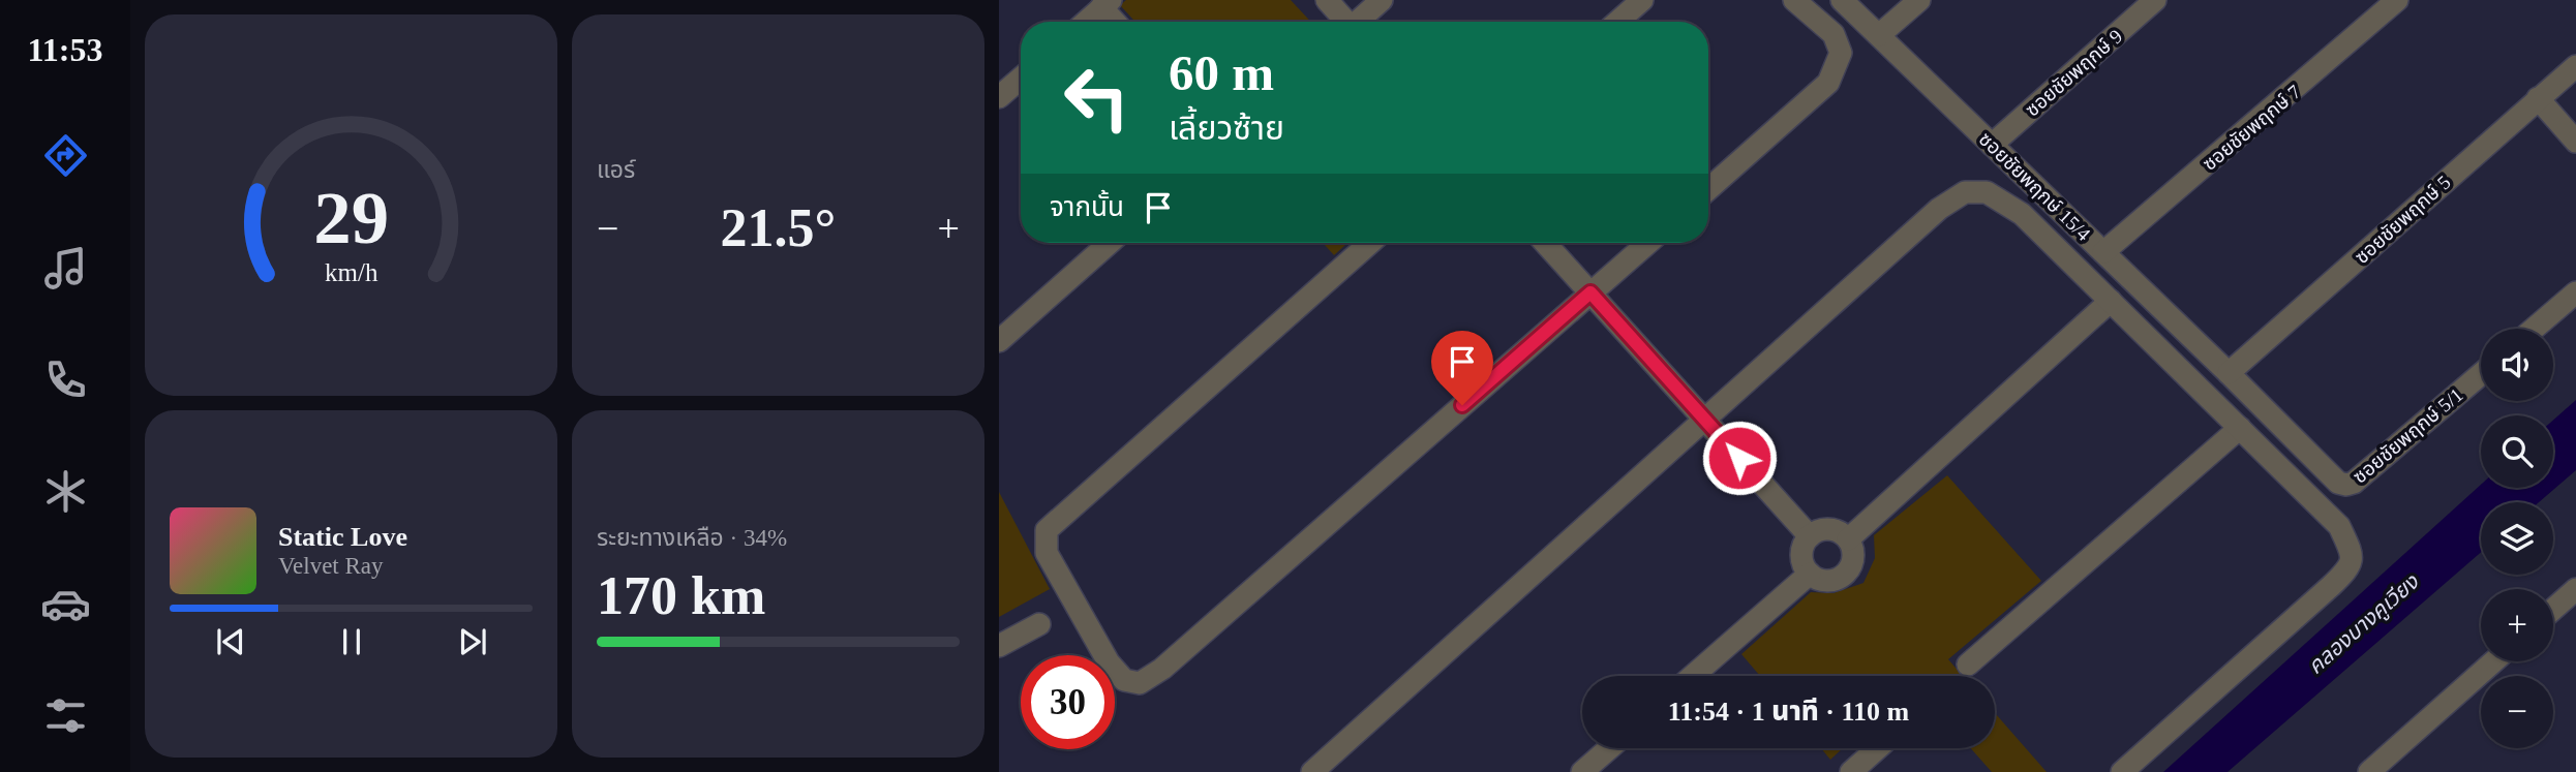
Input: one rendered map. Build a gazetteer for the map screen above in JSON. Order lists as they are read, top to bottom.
{
  "streets": {
    "street": [
      "ซอยชัยพฤกษ์ 9",
      "ซอยชัยพฤกษ์ 7",
      "ซอยชัยพฤกษ์ 15/4",
      "ซอยชัยพฤกษ์ 5",
      "ซอยชัยพฤกษ์ 5/1"
    ]
  },
  "crossings": [
    ["ซอยชัยพฤกษ์ 9", "ซอยชัยพฤกษ์ 15/4"],
    ["ซอยชัยพฤกษ์ 7", "ซอยชัยพฤกษ์ 15/4"],
    ["ซอยชัยพฤกษ์ 15/4", "ซอยชัยพฤกษ์ 5"],
    ["ซอยชัยพฤกษ์ 15/4", "ซอยชัยพฤกษ์ 5/1"],
    ["ซอยชัยพฤกษ์ 5", "ซอยชัยพฤกษ์ 5/1"]
  ],
  "water": ["คลองบางคูเวียง"],
  "page": {
    "tabs": "11:53",
    "tile": [
      "แอร์",
      ["ระยะทางเหลือ · 34%", "170 km"]
    ],
    "turn": ["60 m", "เลี้ยวซ้าย"],
    "then": "จากนั้น",
    "heat": ["−", "21.5°", "+"],
    "map_buttons": ["+", "−"],
    "song": ["Static Love", "Velvet Ray"],
    "limit": "30",
    "trip": "11:54 · 1 นาที · 110 m",
    "gauge": ["29", "km/h"]
  }
}
